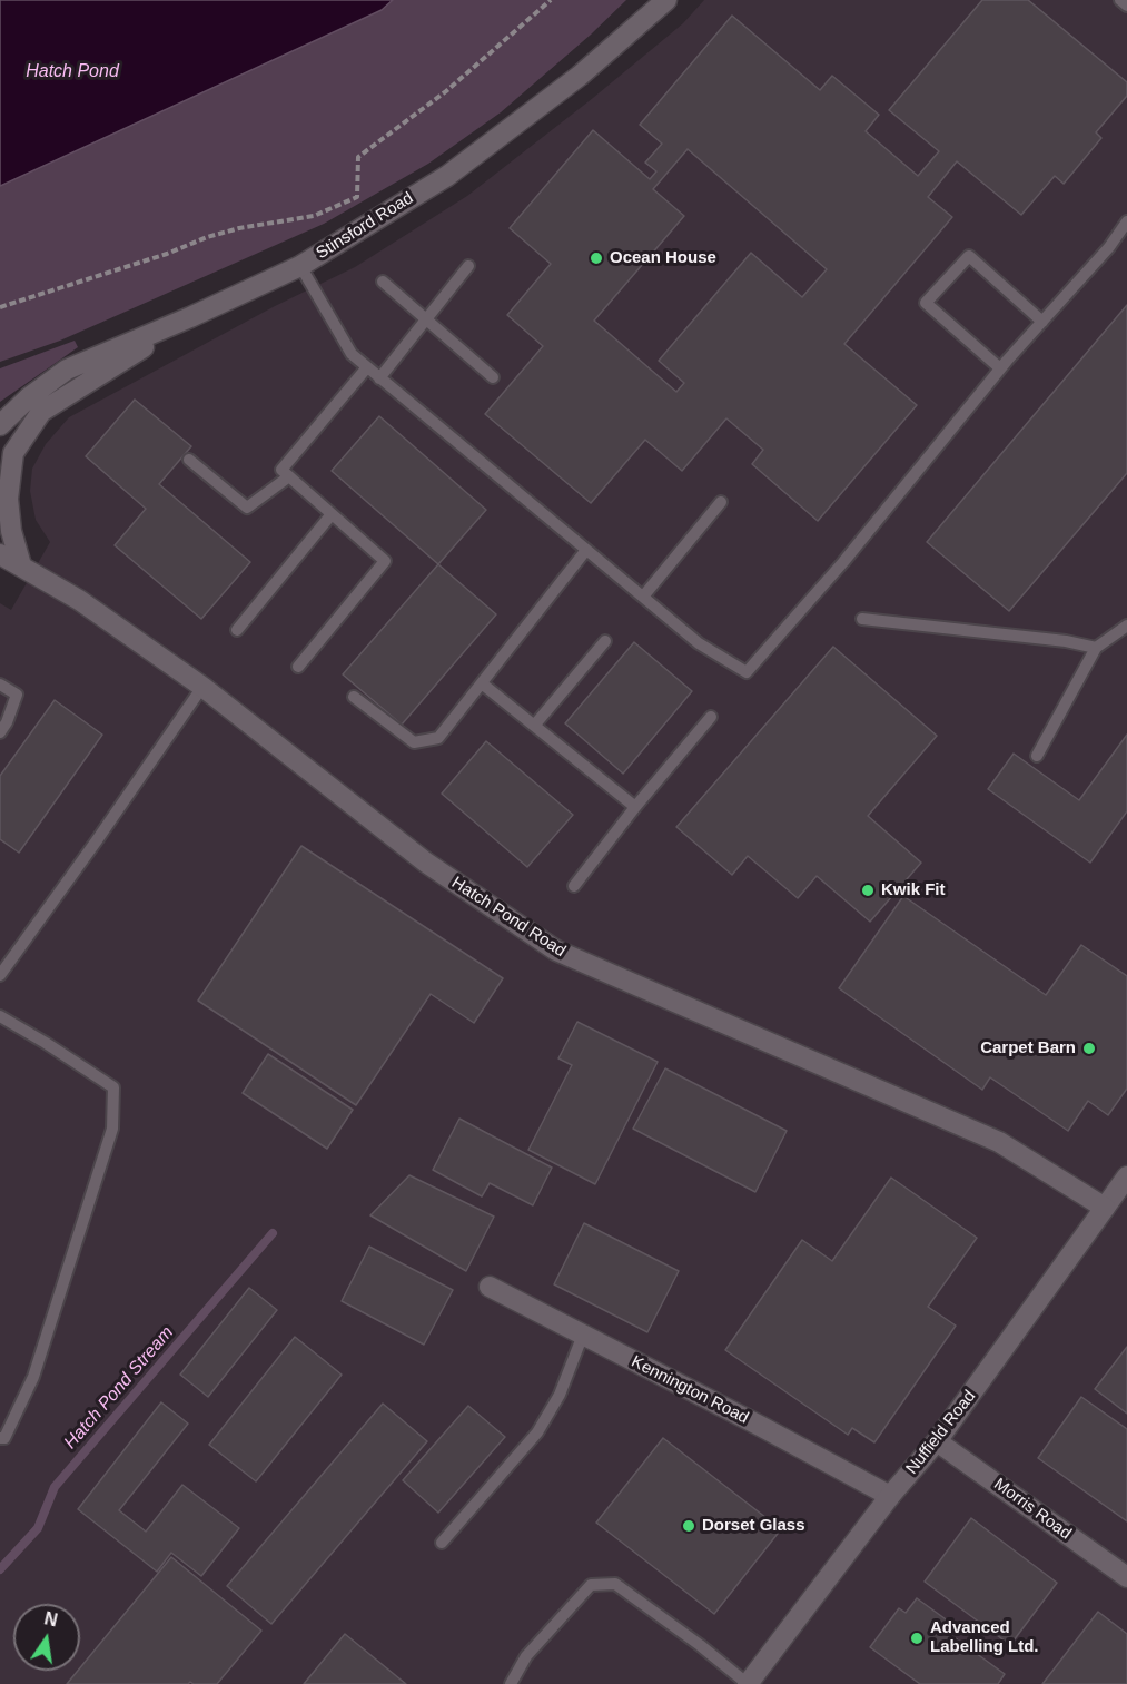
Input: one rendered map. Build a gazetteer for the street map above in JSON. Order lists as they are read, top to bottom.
{
  "streets": {
    "street": [
      "Stinsford Road",
      "Hatch Pond Road",
      "Kennington Road",
      "Nuffield Road",
      "Morris Road"
    ]
  },
  "crossings": [
    ["Hatch Pond Road", "Nuffield Road"],
    ["Kennington Road", "Nuffield Road"],
    ["Nuffield Road", "Morris Road"]
  ],
  "water": ["Hatch Pond", "Hatch Pond Stream"],
  "places": [
    "Ocean House",
    "Kwik Fit",
    "Carpet Barn",
    "Dorset Glass",
    "Advanced Labelling Ltd."
  ],
  "north": "top"
}
